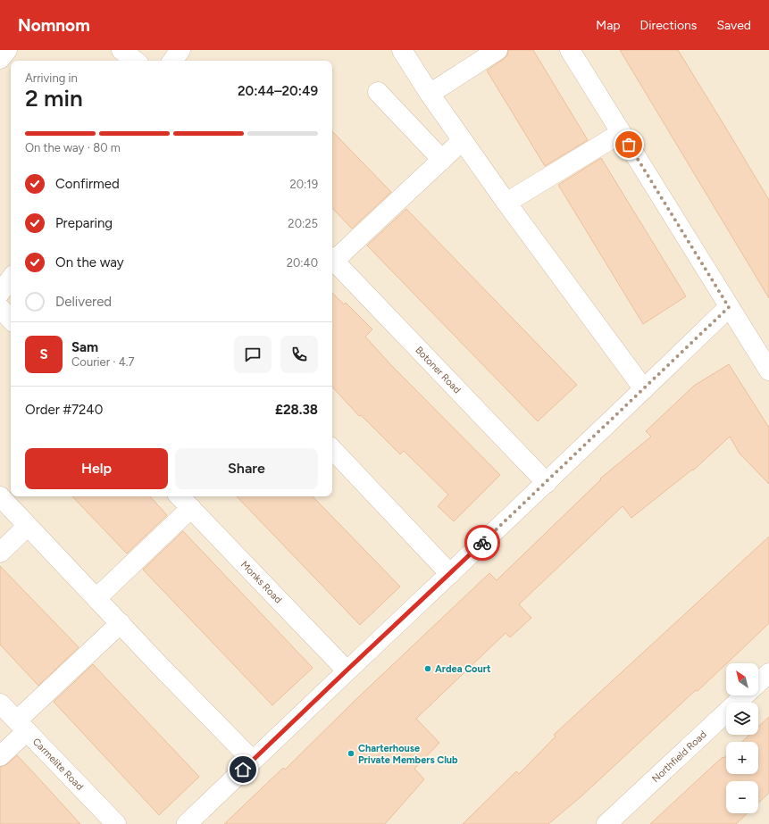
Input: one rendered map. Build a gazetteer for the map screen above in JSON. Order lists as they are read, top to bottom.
{
  "streets": {
    "street": [
      "Botoner Road",
      "Monks Road",
      "Northfield Road",
      "Carmelite Road"
    ]
  },
  "places": ["Ardea Court", "Charterhouse Private Members Club"],
  "north": "top left",
  "page": {
    "header": "Nomnom",
    "nav": ["Map", "Directions", "Saved"],
    "heading": ["2 min", "Arriving in", "20:44–20:49"],
    "panel": [
      "Sam",
      "Courier · 4.7",
      "Order #7240",
      "£28.38"
    ],
    "bar": "On the way · 80 m",
    "list": [
      ["Confirmed", "20:19"],
      ["Preparing", "20:25"],
      ["On the way", "20:40"],
      "Delivered"
    ],
    "round": "S",
    "buttons": ["Help", "Share"],
    "map_buttons": ["+", "−"]
  }
}
